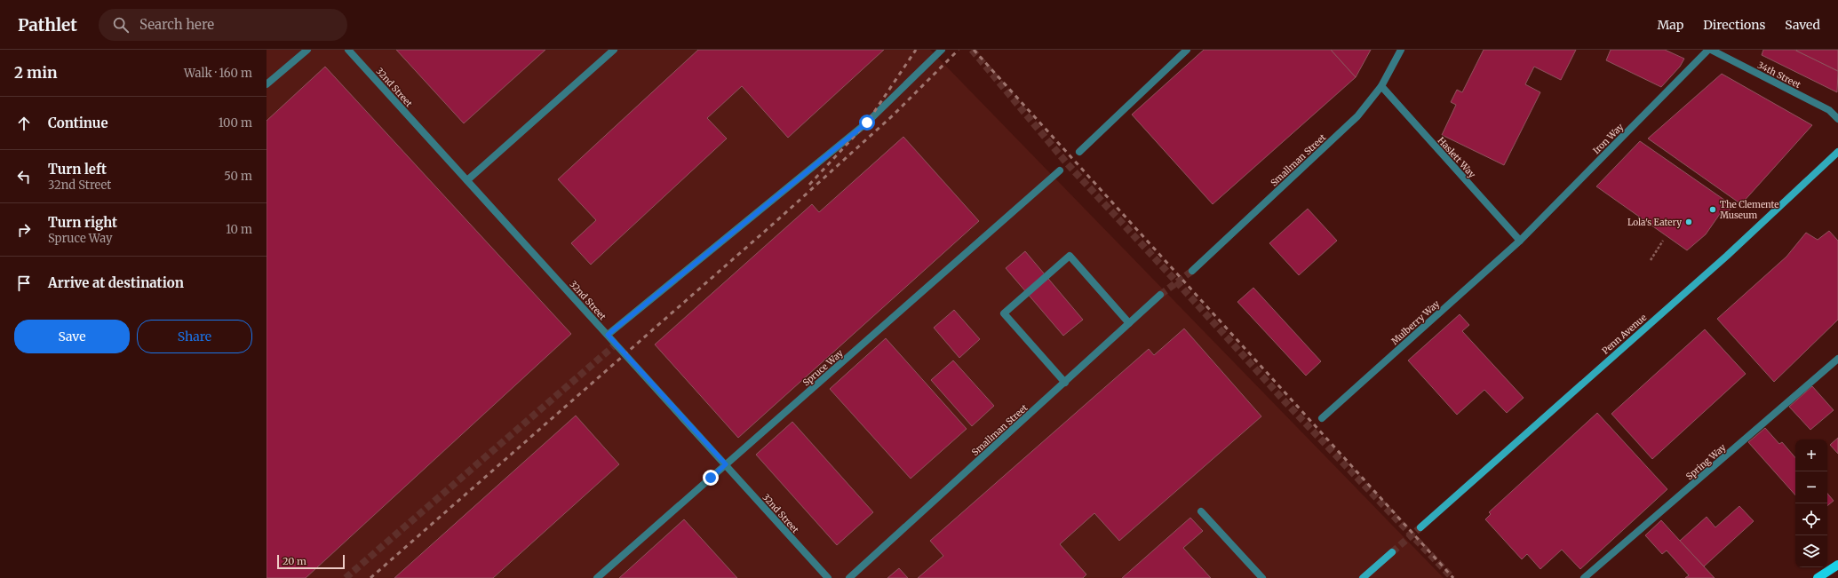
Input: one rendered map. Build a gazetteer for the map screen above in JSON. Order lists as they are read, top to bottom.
{
  "streets": {
    "main road": ["Penn Avenue"],
    "street": [
      "34th Street",
      "32nd Street",
      "Iron Way",
      "Haslett Way",
      "Smallman Street",
      "Mulberry Way",
      "Spruce Way",
      "Spring Way"
    ]
  },
  "crossings": [
    ["32nd Street", "Spruce Way"],
    ["Iron Way", "Haslett Way"],
    ["Iron Way", "Mulberry Way"],
    ["Haslett Way", "Smallman Street"],
    ["Haslett Way", "Mulberry Way"]
  ],
  "places": ["The Clemente Museum", "Lola's Eatery"],
  "scale_bar": "20 m",
  "page": {
    "header": "Pathlet",
    "search": "Search here",
    "nav": ["Map", "Directions", "Saved"],
    "heading": ["2 min", "Walk · 160 m"],
    "list": [
      ["Continue", "100 m"],
      ["Turn left", "32nd Street", "50 m"],
      ["Turn right", "Spruce Way", "10 m"],
      "Arrive at destination"
    ],
    "buttons": ["Save", "Share"],
    "map_buttons": ["+", "−"],
    "scale": "20 m"
  }
}
